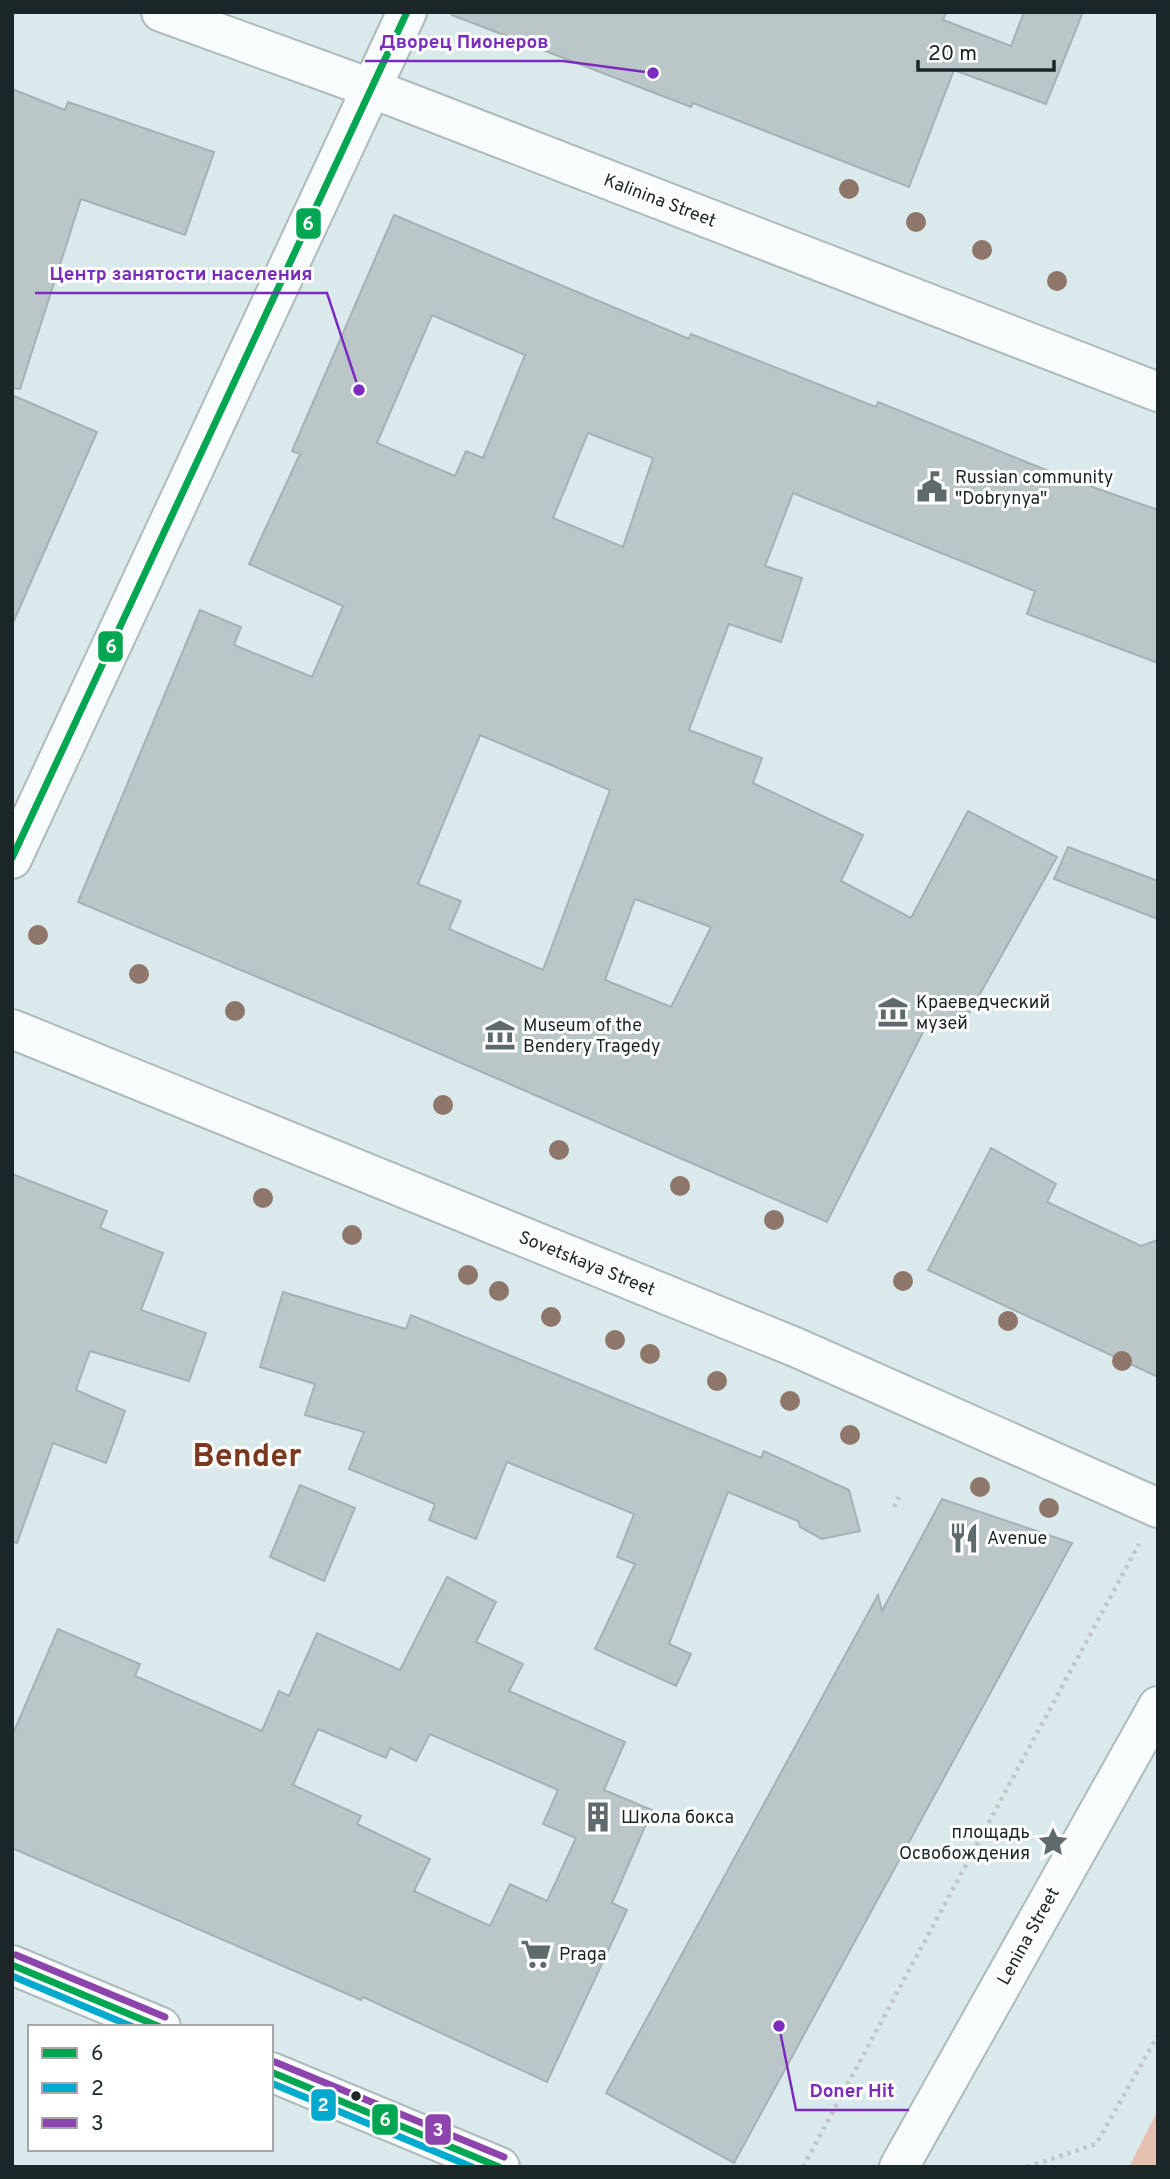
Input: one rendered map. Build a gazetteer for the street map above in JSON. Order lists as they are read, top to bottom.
{
  "streets": {
    "street": ["Kalinina Street", "Sovetskaya Street", "Lenina Street"]
  },
  "districts": ["Bender"],
  "places": {
    "other": ["Дворец Пионеров", "Центр занятости населения", "Doner Hit"],
    "public building": ["Russian community \"Dobrynya\""],
    "museum": ["Краеведческий музей", "Museum of the Bendery Tragedy"],
    "restaurant": ["Avenue"],
    "building": ["Школа бокса"],
    "place": ["площадь Освобождения"],
    "supermarket": ["Praga"]
  },
  "lines": ["transit line 6", "transit line 3", "transit line 2"],
  "legend": ["6", "2", "3"],
  "scale_bar": "20 m"
}
